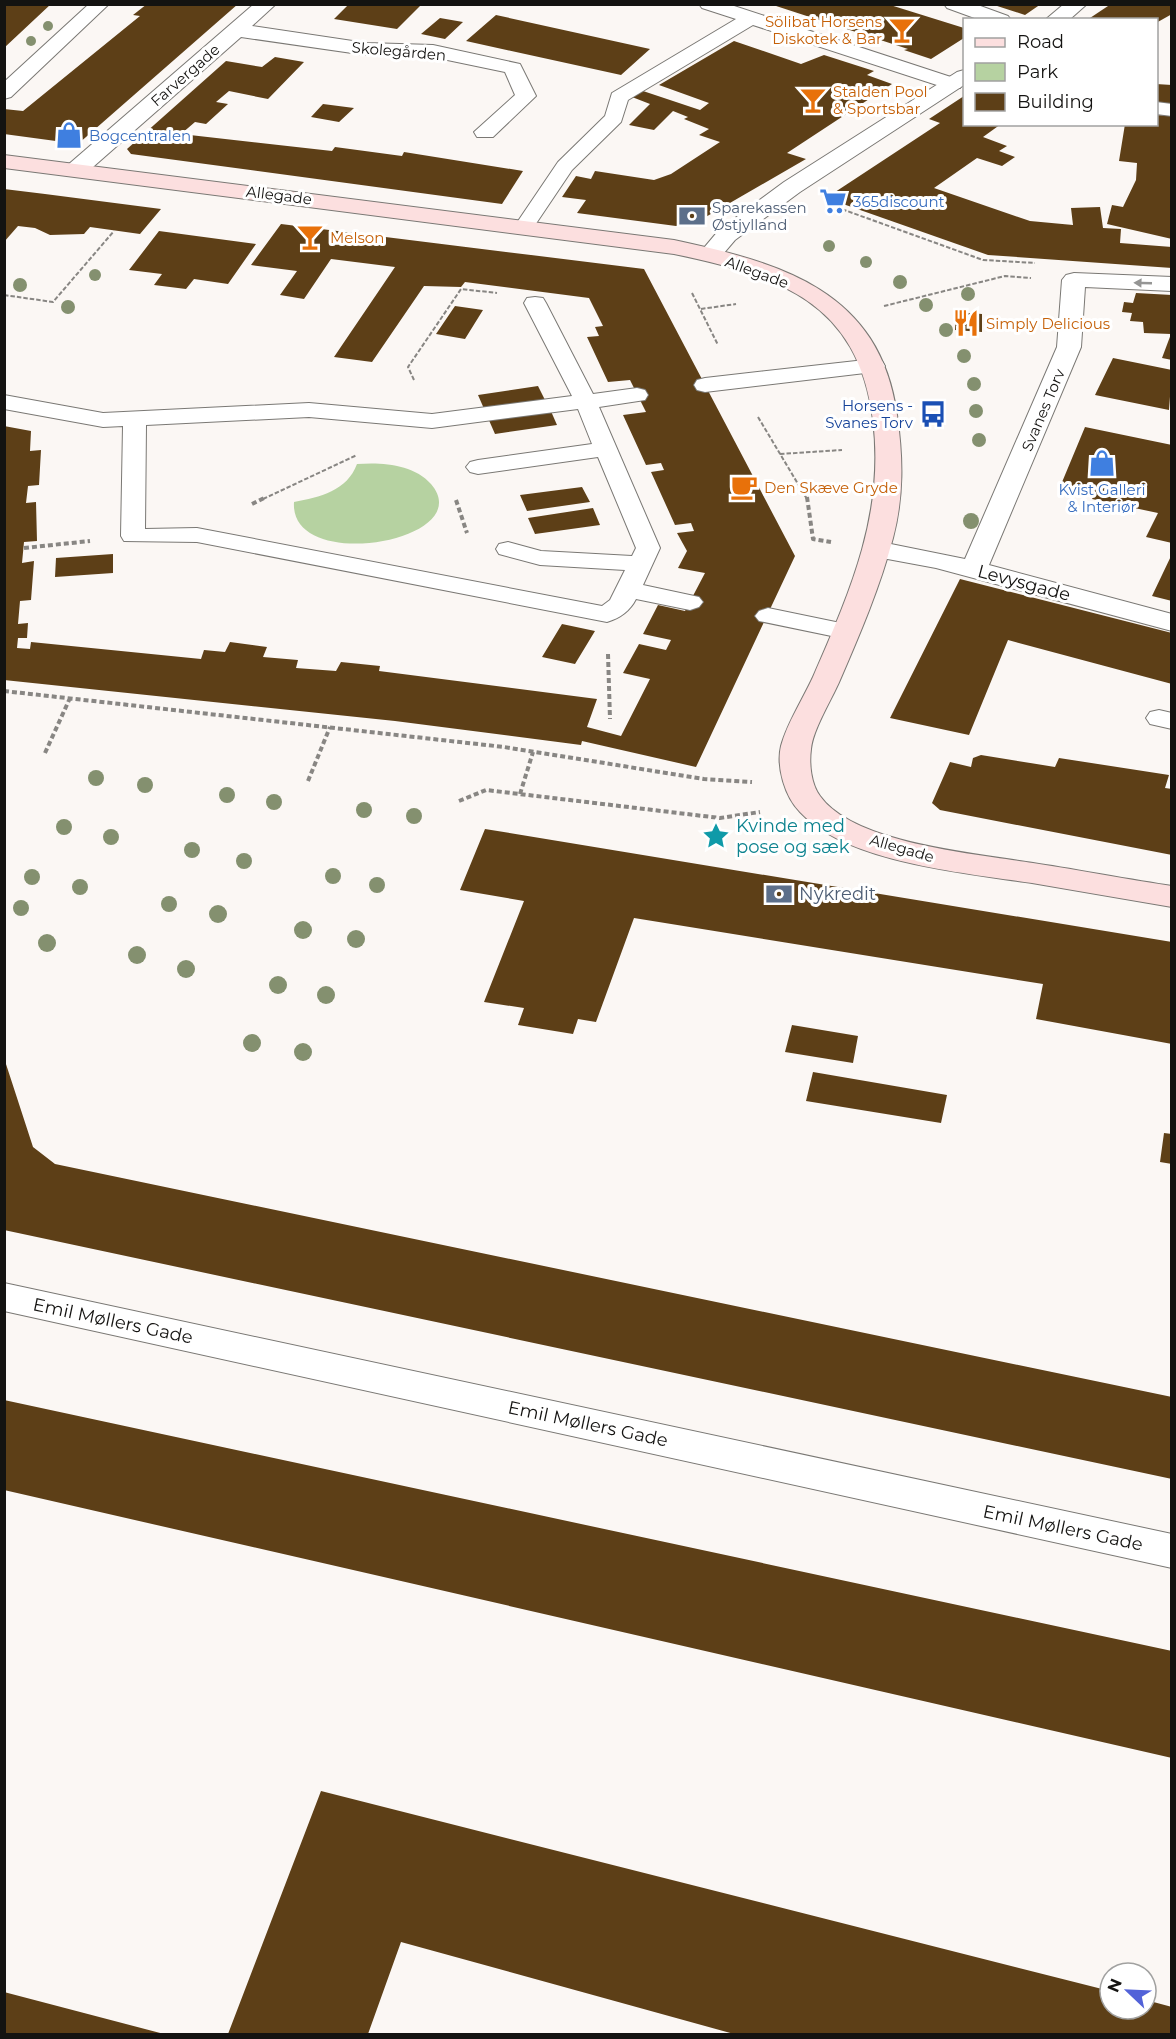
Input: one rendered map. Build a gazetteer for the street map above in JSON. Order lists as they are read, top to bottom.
{
  "streets": {
    "street": [
      "Skolegården",
      "Farvergade",
      "Allegade",
      "Svanes Torv",
      "Levysgade",
      "Emil Møllers Gade"
    ]
  },
  "crossings": [
    ["Skolegården", "Farvergade"],
    ["Farvergade", "Allegade"],
    ["Allegade", "Levysgade"],
    ["Svanes Torv", "Levysgade"]
  ],
  "places": {
    "bar": ["Sölibat Horsens Diskotek & Bar", "Stalden Pool & Sportsbar", "Melson"],
    "shop": ["Bogcentralen", "Kvist Galleri & Interiør"],
    "supermarket": ["365discount"],
    "bank": ["Sparekassen Østjylland", "Nykredit"],
    "restaurant": ["Simply Delicious"],
    "bus stop": ["Horsens - Svanes Torv"],
    "cafe": ["Den Skæve Gryde"],
    "place": ["Kvinde med pose og sæk"]
  },
  "legend": ["Road", "Park", "Building"],
  "north": "top left"
}
